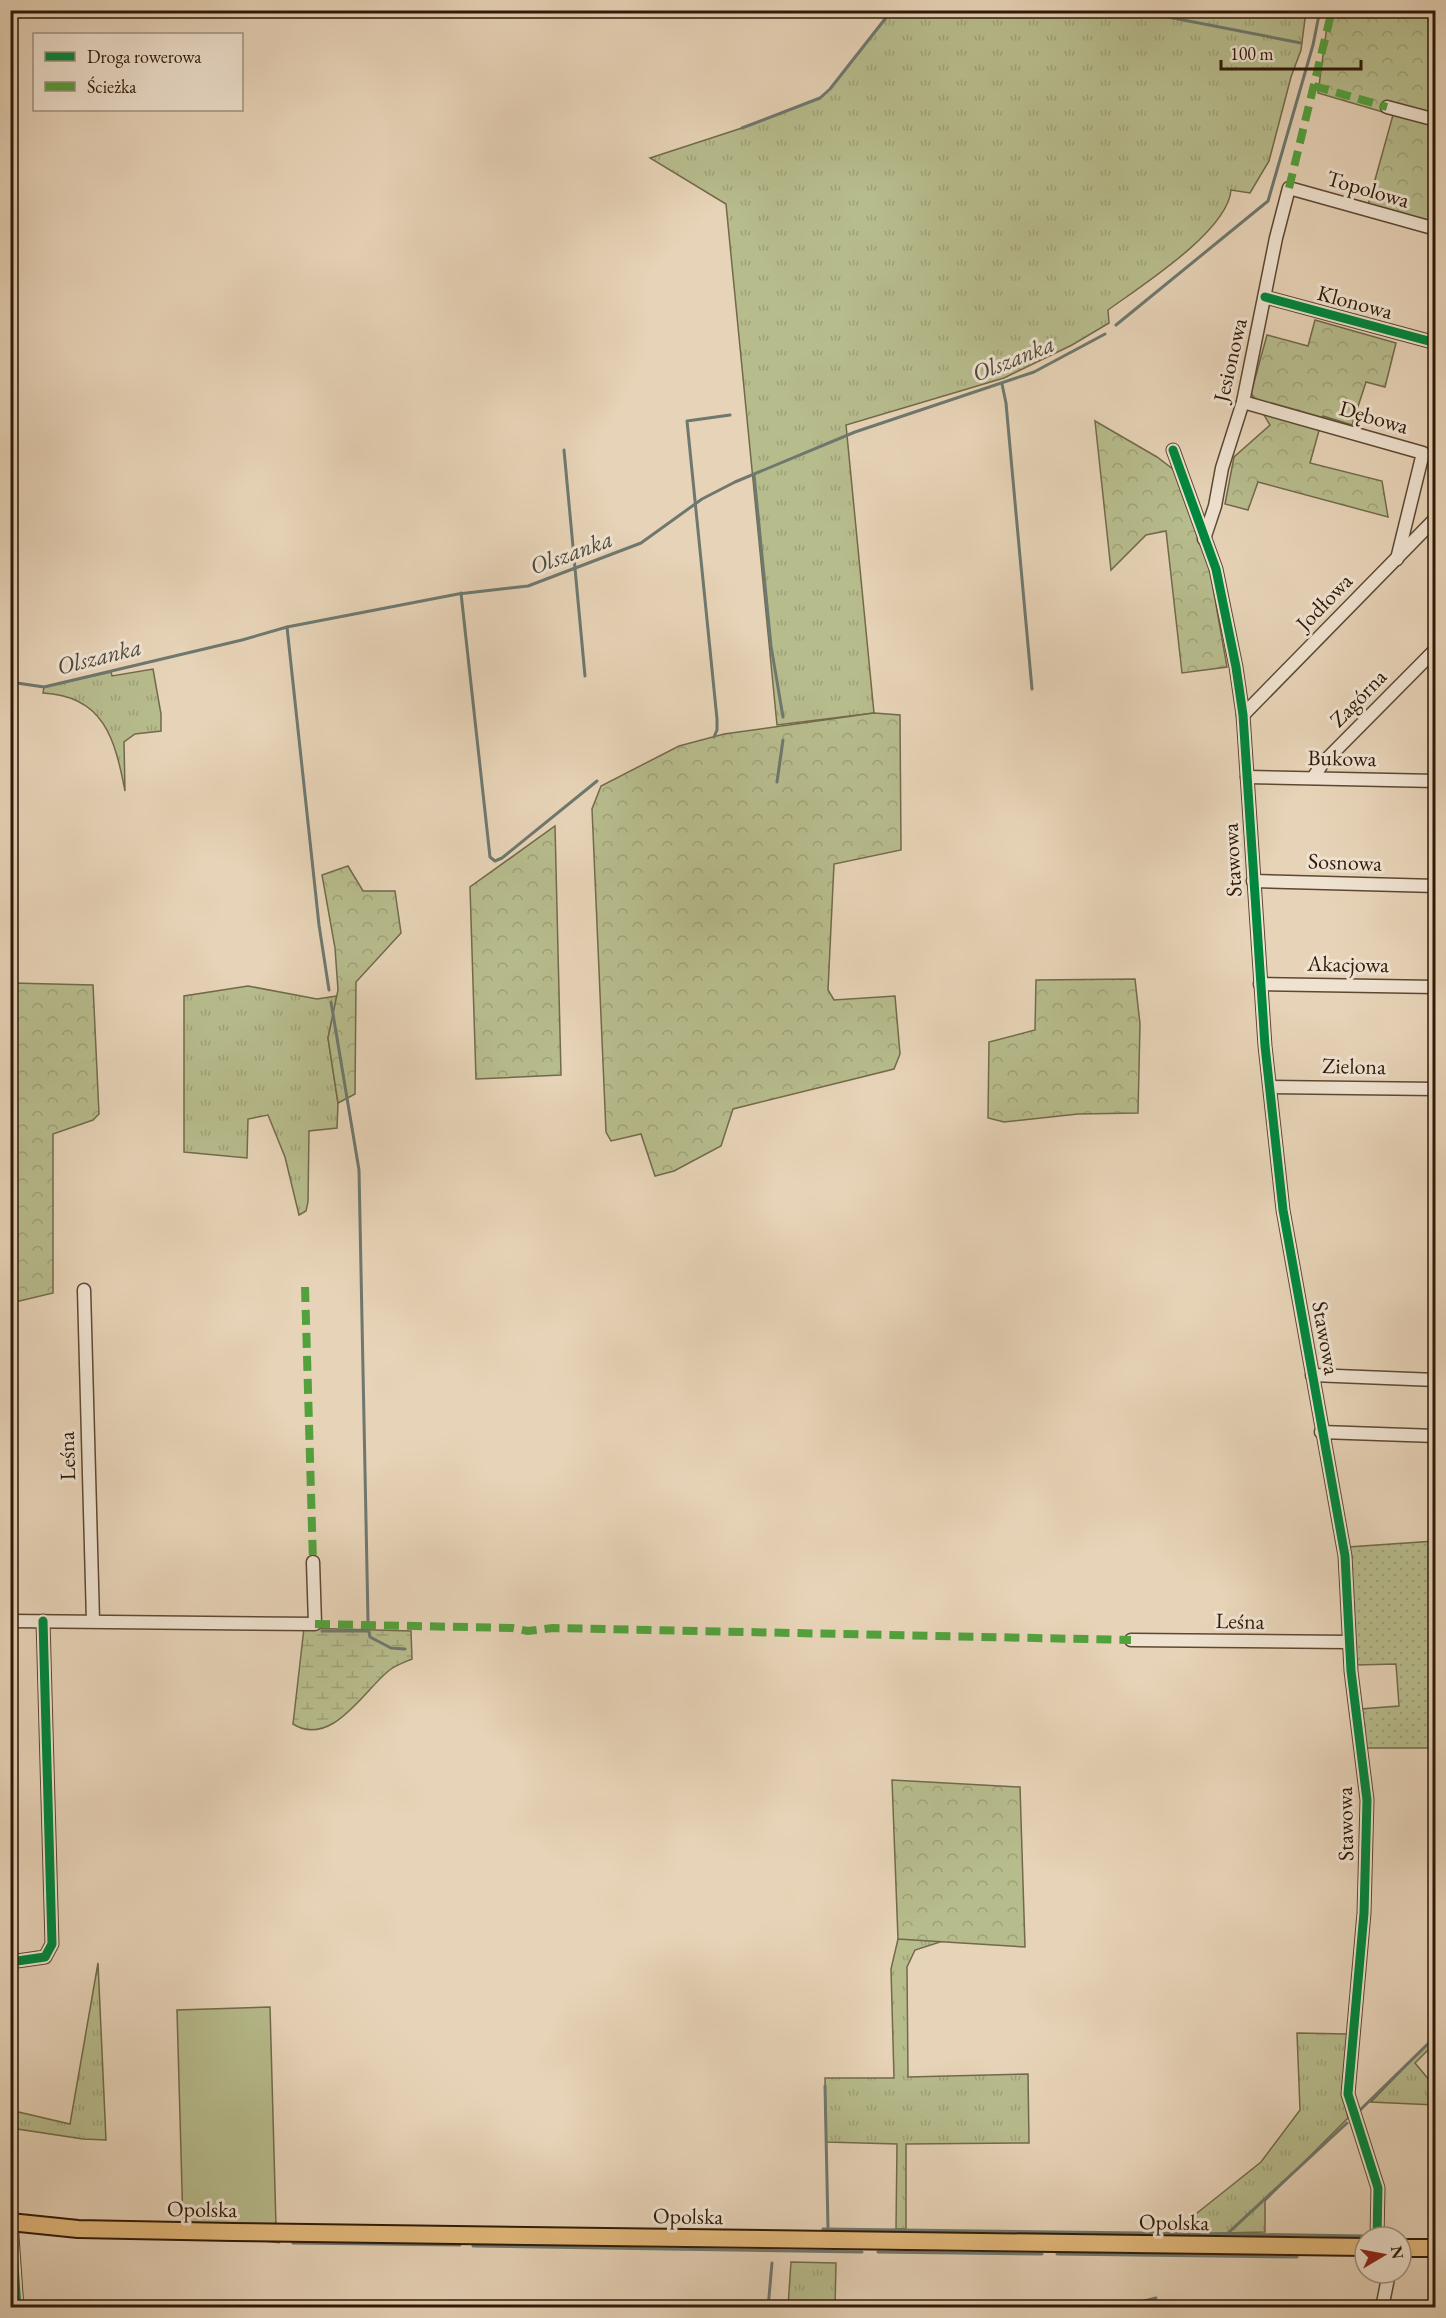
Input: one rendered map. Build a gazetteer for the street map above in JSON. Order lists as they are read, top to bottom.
{
  "streets": {
    "main road": ["Opolska"],
    "street": [
      "Topolowa",
      "Klonowa",
      "Jesionowa",
      "Dębowa",
      "Jodłowa",
      "Zagórna",
      "Bukowa",
      "Stawowa",
      "Sosnowa",
      "Akacjowa",
      "Zielona",
      "Leśna"
    ]
  },
  "crossings": [
    ["Topolowa", "Jesionowa"],
    ["Klonowa", "Jesionowa"],
    ["Jesionowa", "Dębowa"],
    ["Jesionowa", "Stawowa"],
    ["Dębowa", "Jodłowa"],
    ["Jodłowa", "Stawowa"],
    ["Zagórna", "Bukowa"],
    ["Bukowa", "Stawowa"],
    ["Stawowa", "Sosnowa"],
    ["Stawowa", "Akacjowa"],
    ["Stawowa", "Zielona"],
    ["Stawowa", "Leśna"]
  ],
  "water": ["Olszanka"],
  "legend": ["Droga rowerowa", "Ścieżka"],
  "scale_bar": "100 m",
  "north": "right"
}
